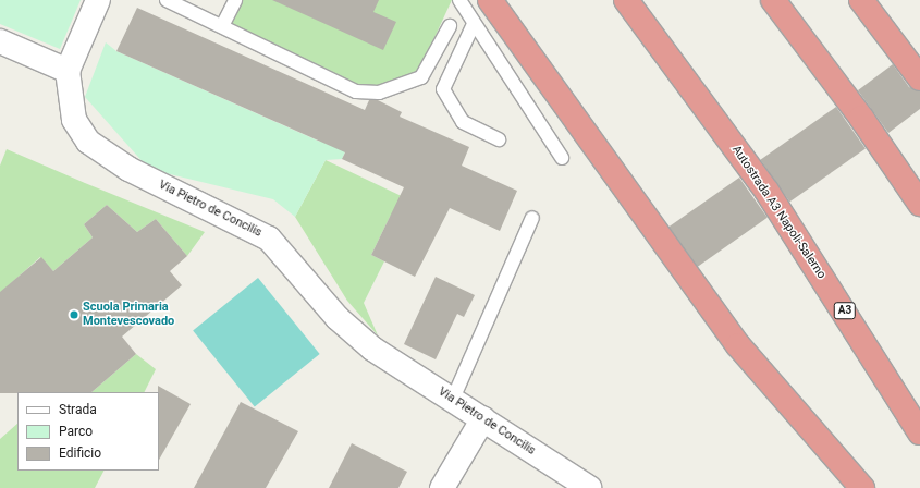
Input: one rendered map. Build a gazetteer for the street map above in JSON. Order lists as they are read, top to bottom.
{
  "streets": {
    "highway": ["Autostrada A3 Napoli-Salerno", "A3"],
    "street": ["Via Pietro de Concilis"]
  },
  "places": ["Scuola Primaria Montevescovado"],
  "legend": ["Strada", "Parco", "Edificio"]
}
